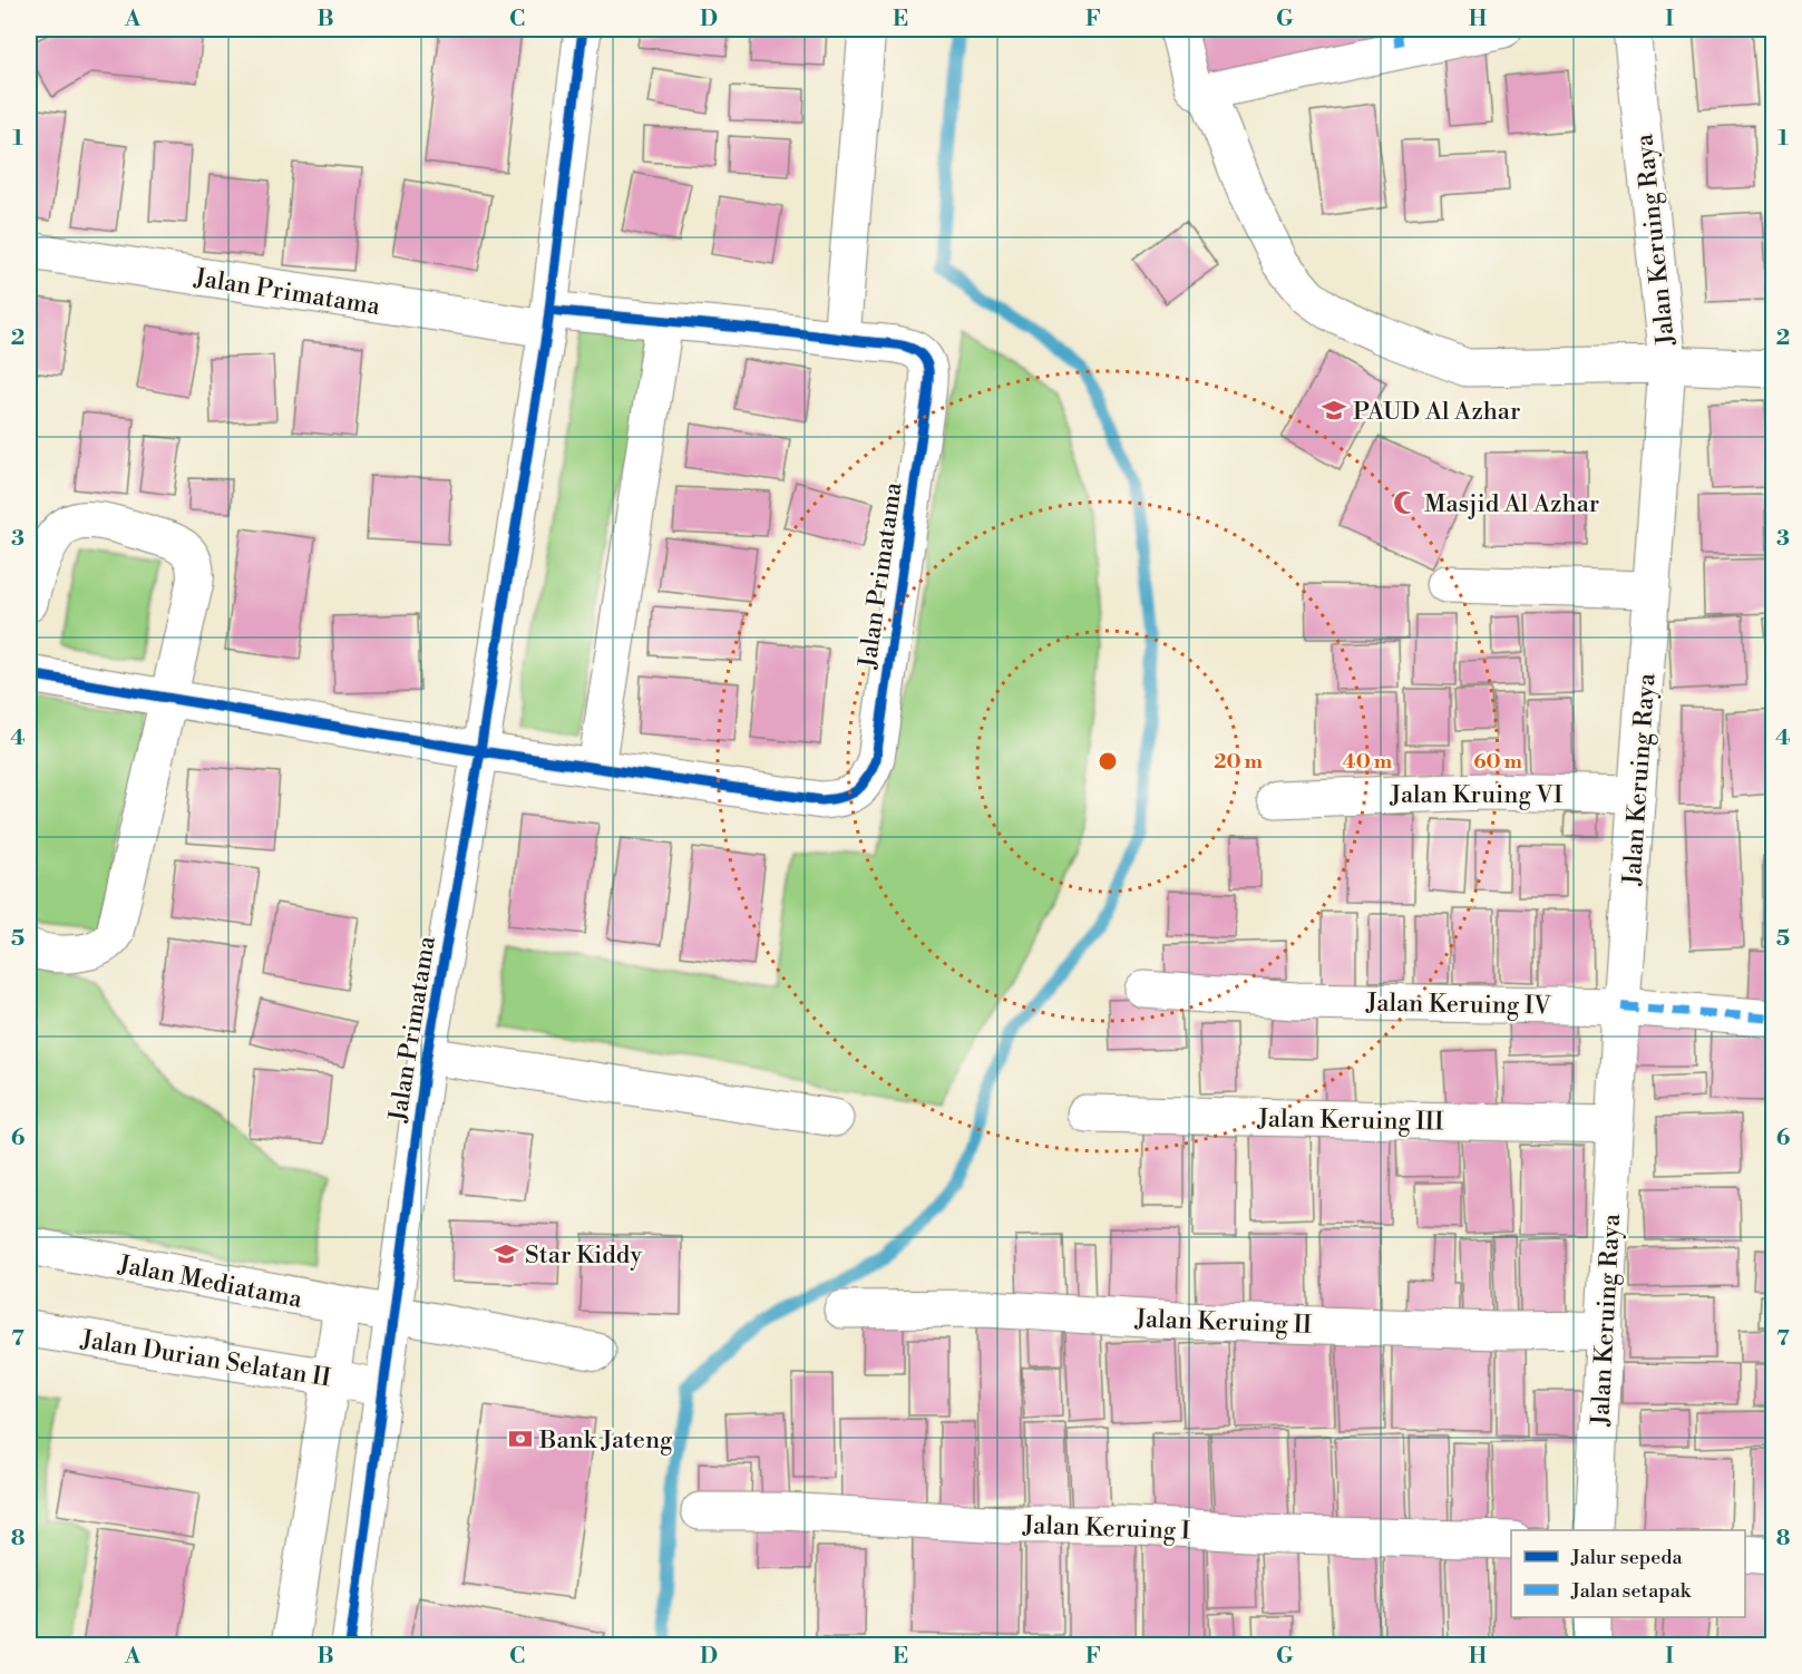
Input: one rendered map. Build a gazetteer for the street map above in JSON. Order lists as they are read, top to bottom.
{
  "streets": {
    "street": [
      "Jalan Keruing Raya",
      "Jalan Primatama",
      "Jalan Kruing VI",
      "Jalan Keruing IV",
      "Jalan Keruing III",
      "Jalan Mediatama",
      "Jalan Keruing II",
      "Jalan Durian Selatan II",
      "Jalan Keruing I"
    ]
  },
  "crossings": [
    ["Jalan Keruing Raya", "Jalan Kruing VI"],
    ["Jalan Keruing Raya", "Jalan Keruing IV"],
    ["Jalan Keruing Raya", "Jalan Keruing III"],
    ["Jalan Keruing Raya", "Jalan Keruing II"],
    ["Jalan Primatama", "Jalan Mediatama"],
    ["Jalan Primatama", "Jalan Durian Selatan II"]
  ],
  "places": {
    "school or university": ["PAUD Al Azhar", "Star Kiddy"],
    "mosque": ["Masjid Al Azhar"],
    "bank": ["Bank Jateng"]
  },
  "legend": ["Jalur sepeda", "Jalan setapak"],
  "grid": {
    "columns": [
      "A",
      "B",
      "C",
      "D",
      "E",
      "F",
      "G",
      "H",
      "I"
    ],
    "rows": [
      "1",
      "2",
      "3",
      "4",
      "5",
      "6",
      "7",
      "8"
    ]
  },
  "rings": ["20 m", "40 m", "60 m"]
}
